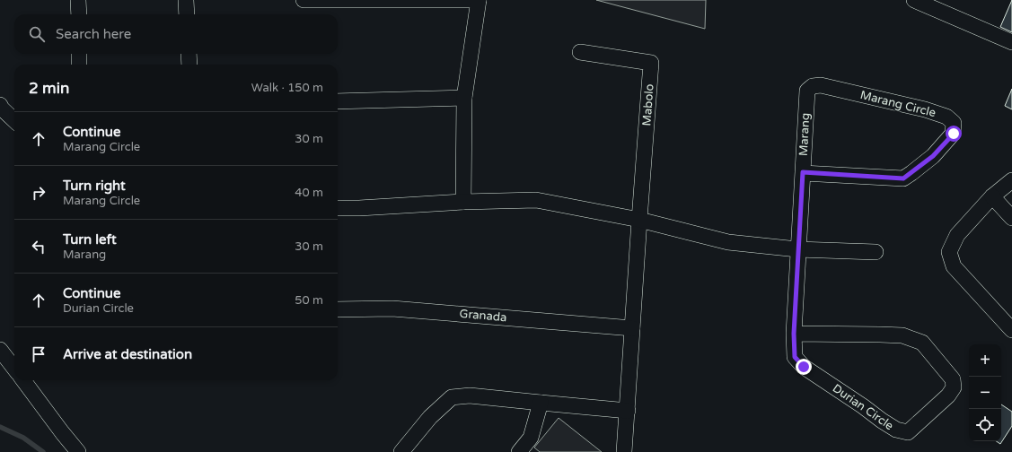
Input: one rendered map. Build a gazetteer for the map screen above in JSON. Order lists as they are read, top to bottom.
{
  "streets": {
    "street": [
      "Marang Circle",
      "Mabolo",
      "Marang",
      "Granada",
      "Durian Circle"
    ]
  },
  "crossings": [
    ["Marang Circle", "Marang"],
    ["Marang", "Durian Circle"]
  ],
  "page": {
    "search": "Search here",
    "heading": ["2 min", "Walk · 150 m"],
    "list": [
      ["Continue", "Marang Circle", "30 m"],
      ["Turn right", "Marang Circle", "40 m"],
      ["Turn left", "Marang", "30 m"],
      ["Continue", "Durian Circle", "50 m"],
      "Arrive at destination"
    ],
    "map_buttons": ["+", "−"]
  }
}
